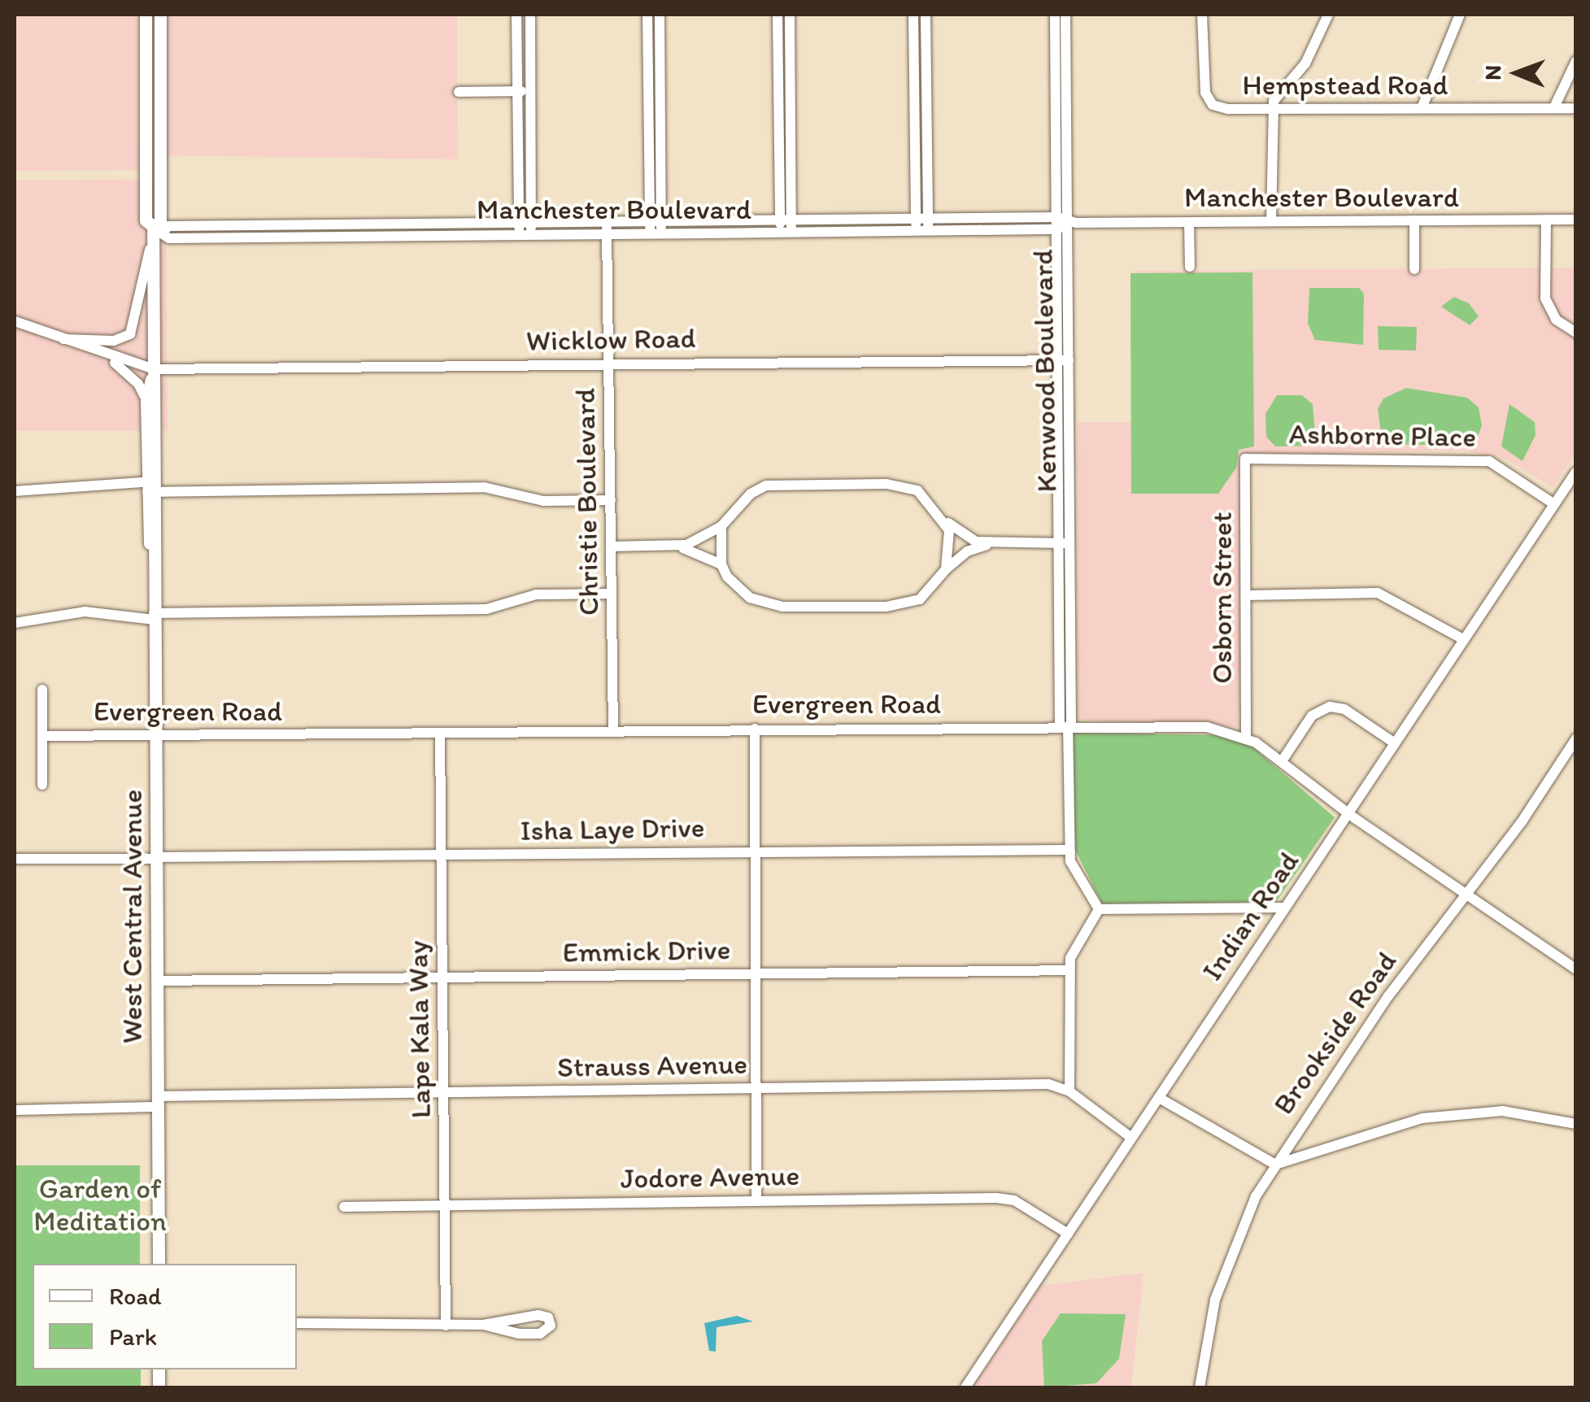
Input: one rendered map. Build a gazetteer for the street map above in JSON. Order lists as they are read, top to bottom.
{
  "streets": {
    "main road": ["West Central Avenue"],
    "street": [
      "Hempstead Road",
      "Manchester Boulevard",
      "Wicklow Road",
      "Kenwood Boulevard",
      "Ashborne Place",
      "Christie Boulevard",
      "Osborn Street",
      "Evergreen Road",
      "Isha Laye Drive",
      "Indian Road",
      "Emmick Drive",
      "Lape Kala Way",
      "Brookside Road",
      "Strauss Avenue",
      "Jodore Avenue"
    ]
  },
  "crossings": [
    ["Manchester Boulevard", "Kenwood Boulevard"],
    ["Manchester Boulevard", "Christie Boulevard"],
    ["Manchester Boulevard", "West Central Avenue"],
    ["Wicklow Road", "Kenwood Boulevard"],
    ["Wicklow Road", "Christie Boulevard"],
    ["Wicklow Road", "West Central Avenue"],
    ["Kenwood Boulevard", "Evergreen Road"],
    ["Kenwood Boulevard", "Isha Laye Drive"],
    ["Ashborne Place", "Osborn Street"],
    ["Ashborne Place", "Indian Road"],
    ["Christie Boulevard", "Evergreen Road"],
    ["Osborn Street", "Evergreen Road"],
    ["Evergreen Road", "Indian Road"],
    ["Evergreen Road", "West Central Avenue"],
    ["Evergreen Road", "Lape Kala Way"],
    ["Evergreen Road", "Brookside Road"],
    ["Isha Laye Drive", "West Central Avenue"],
    ["Isha Laye Drive", "Lape Kala Way"],
    ["Indian Road", "Strauss Avenue"],
    ["Indian Road", "Jodore Avenue"],
    ["West Central Avenue", "Emmick Drive"],
    ["West Central Avenue", "Strauss Avenue"],
    ["Emmick Drive", "Lape Kala Way"],
    ["Lape Kala Way", "Strauss Avenue"],
    ["Lape Kala Way", "Jodore Avenue"]
  ],
  "parks": ["Garden of Meditation"],
  "legend": ["Road", "Park"],
  "north": "left"
}
